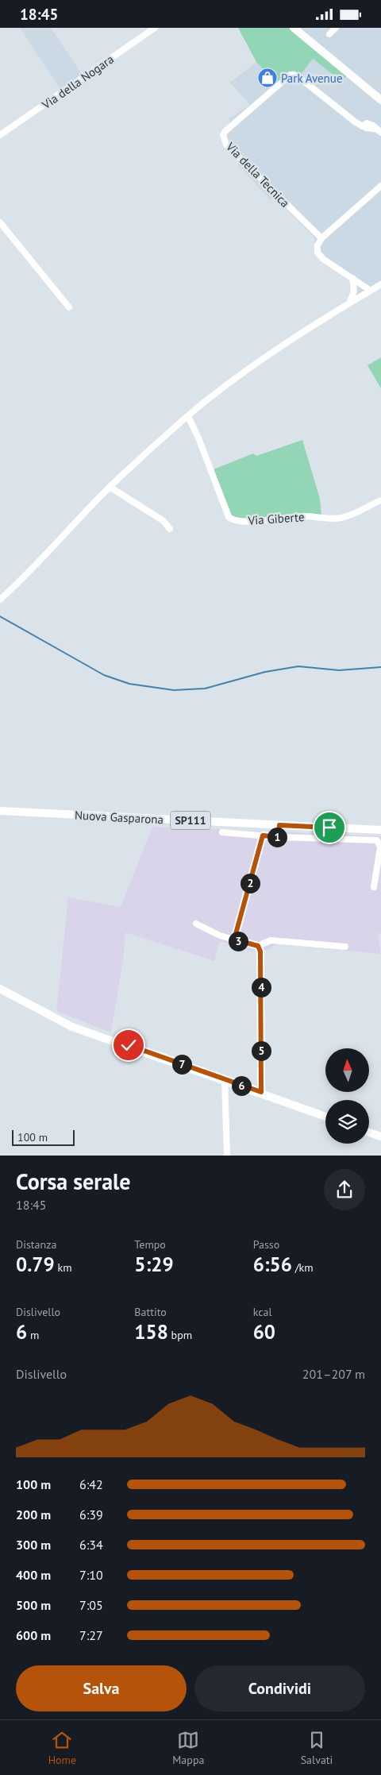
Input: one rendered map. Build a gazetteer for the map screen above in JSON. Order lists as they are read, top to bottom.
{
  "streets": {
    "main road": ["Nuova Gasparona", "SP111"],
    "street": ["Via della Nogara", "Via della Tecnica", "Via Giberte"]
  },
  "places": {
    "shop": ["Park Avenue"]
  },
  "scale_bar": "100 m",
  "north": "top",
  "page": {
    "status": "18:45",
    "pins": [
      "1",
      "2",
      "3",
      "4",
      "5",
      "7",
      "6"
    ],
    "scale": "100 m",
    "heading": ["Corsa serale", "18:45"],
    "stats": [
      ["Distanza", "0.79 km"],
      ["Tempo", "5:29"],
      ["Passo", "6:56 /km"],
      ["Dislivello", "6 m"],
      ["Battito", "158 bpm"],
      ["kcal", "60"]
    ],
    "chart": ["Dislivello", "201–207 m"],
    "list": [
      {
        "name": "100 m",
        "note": "6:42"
      },
      {
        "name": "200 m",
        "note": "6:39"
      },
      {
        "name": "300 m",
        "note": "6:34"
      },
      {
        "name": "400 m",
        "note": "7:10"
      },
      {
        "name": "500 m",
        "note": "7:05"
      },
      {
        "name": "600 m",
        "note": "7:27"
      }
    ],
    "buttons": ["Salva", "Condividi"],
    "tabs": ["Home", "Mappa", "Salvati"]
  }
}
